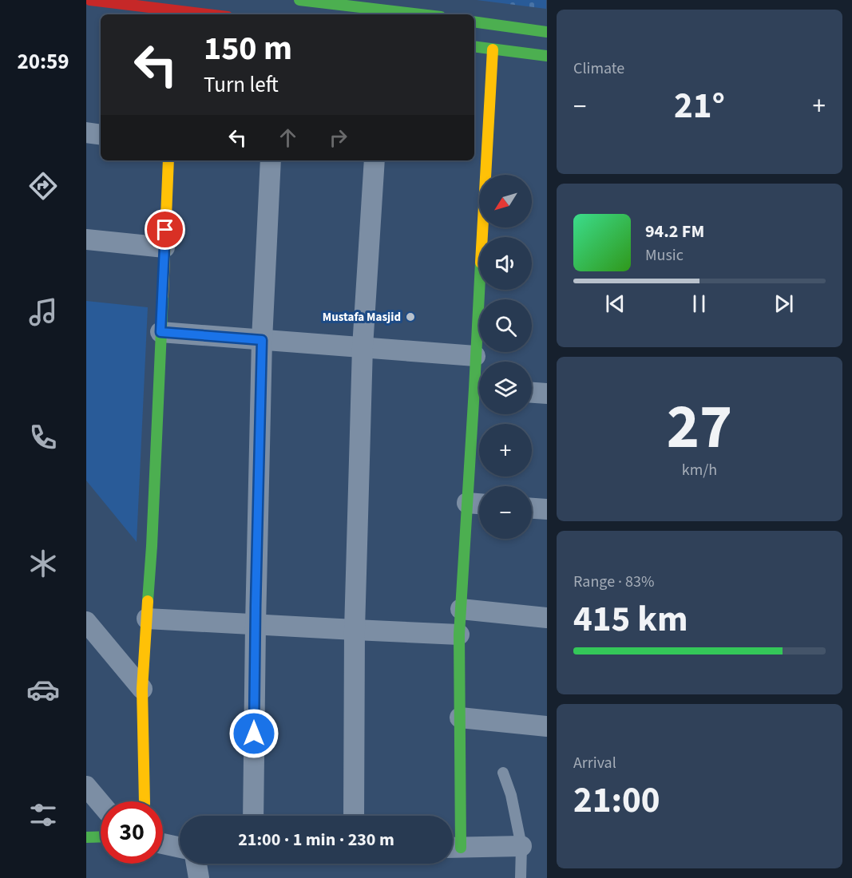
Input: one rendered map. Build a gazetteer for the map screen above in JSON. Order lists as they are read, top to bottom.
{
  "places": ["Mustafa Masjid"],
  "north": "bottom left",
  "page": {
    "tabs": "20:59",
    "tile": [
      "Climate",
      ["27", "km/h"],
      ["Range · 83%", "415 km"],
      ["Arrival", "21:00"]
    ],
    "turn": ["150 m", "Turn left"],
    "heat": ["−", "21°", "+"],
    "map_buttons": ["+", "−"],
    "song": ["94.2 FM", "Music"],
    "limit": "30",
    "trip": "21:00 · 1 min · 230 m"
  }
}
